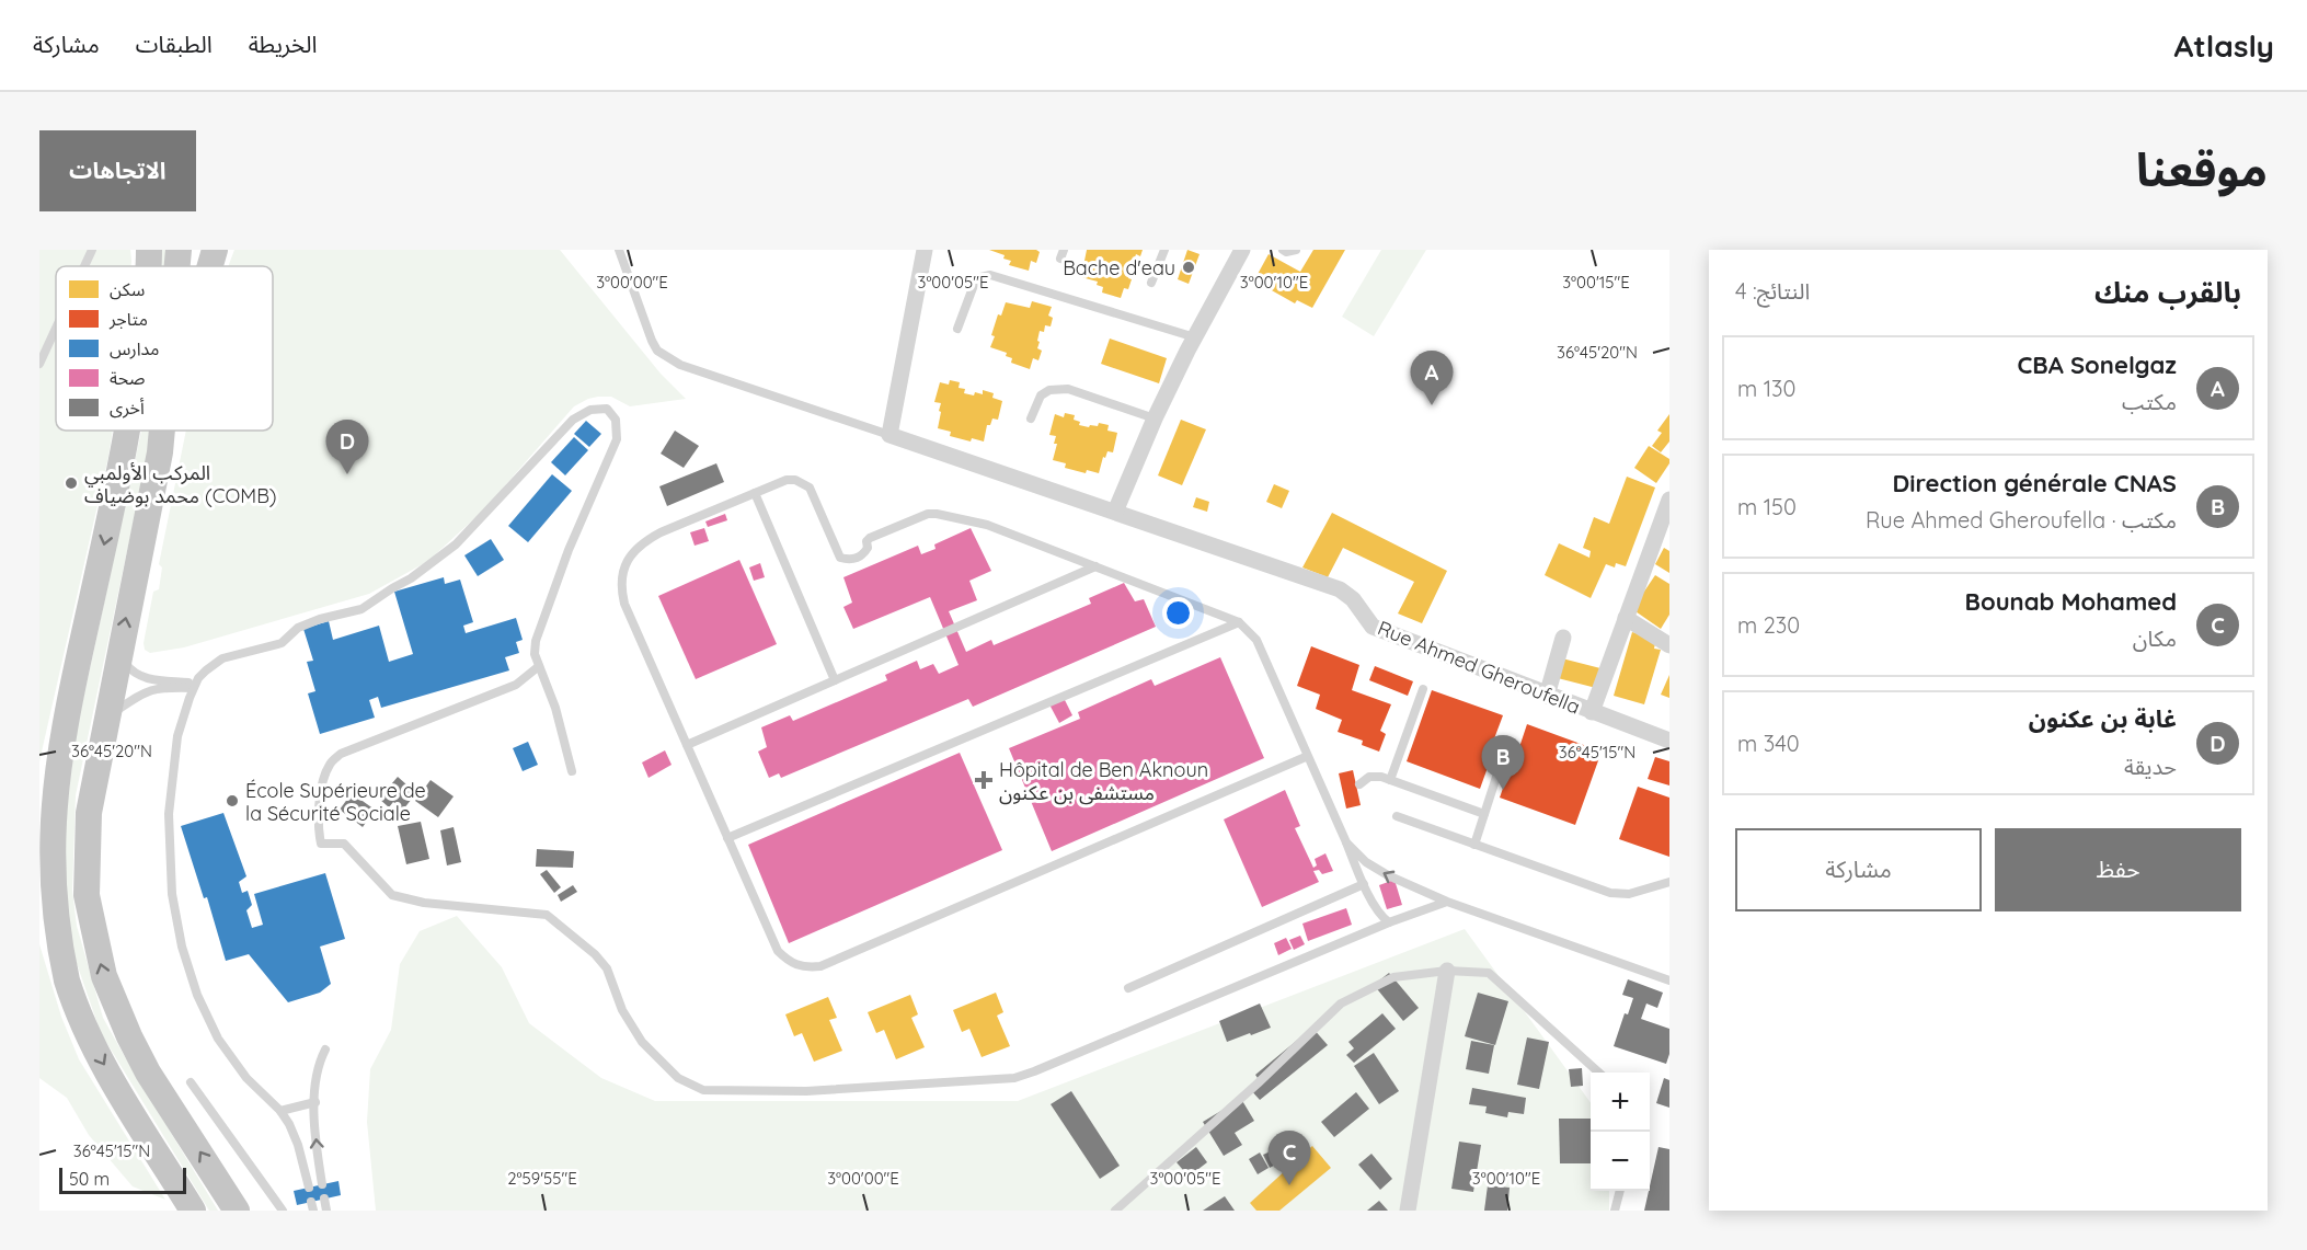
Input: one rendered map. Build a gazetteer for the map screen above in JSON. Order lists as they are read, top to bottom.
{
  "streets": {
    "street": ["Rue Ahmed Gheroufella"]
  },
  "places": {
    "other": ["Bache d'eau", "المركب الأولمبي محمد بوضياف (COMB)", "École Supérieure de la Sécurité Sociale"],
    "health": ["Hôpital de Ben Aknoun مستشفى بن عكنون"]
  },
  "legend": [
    "سكن",
    "متاجر",
    "مدارس",
    "صحة",
    "أخرى"
  ],
  "scale_bar": "50 m",
  "page": {
    "header": "Atlasly",
    "nav": ["الخريطة", "الطبقات", "مشاركة"],
    "title": "موقعنا",
    "buttons": [
      "الاتجاهات",
      ["حفظ", "مشاركة"]
    ],
    "heading": ["بالقرب منك", "النتائج: 4"],
    "list": [
      {
        "mark": "A",
        "name": "CBA Sonelgaz",
        "note": "مكتب",
        "value": "130 m"
      },
      {
        "mark": "B",
        "name": "Direction générale CNAS",
        "note": "مكتب · Rue Ahmed Gheroufella",
        "value": "150 m"
      },
      {
        "mark": "C",
        "name": "Bounab Mohamed",
        "note": "مكان",
        "value": "230 m"
      },
      {
        "mark": "D",
        "name": "غابة بن عكنون",
        "note": "حديقة",
        "value": "340 m"
      }
    ],
    "pins": [
      "A",
      "D",
      "B",
      "C"
    ],
    "map_buttons": ["+", "−"],
    "scale": "50 m"
  },
  "coordinates": [
    "3°00'00\"E",
    "3°00'05\"E",
    "3°00'10\"E",
    "3°00'15\"E",
    "36°45'20\"N",
    "36°45'15\"N",
    "2°59'55\"E"
  ]
}
